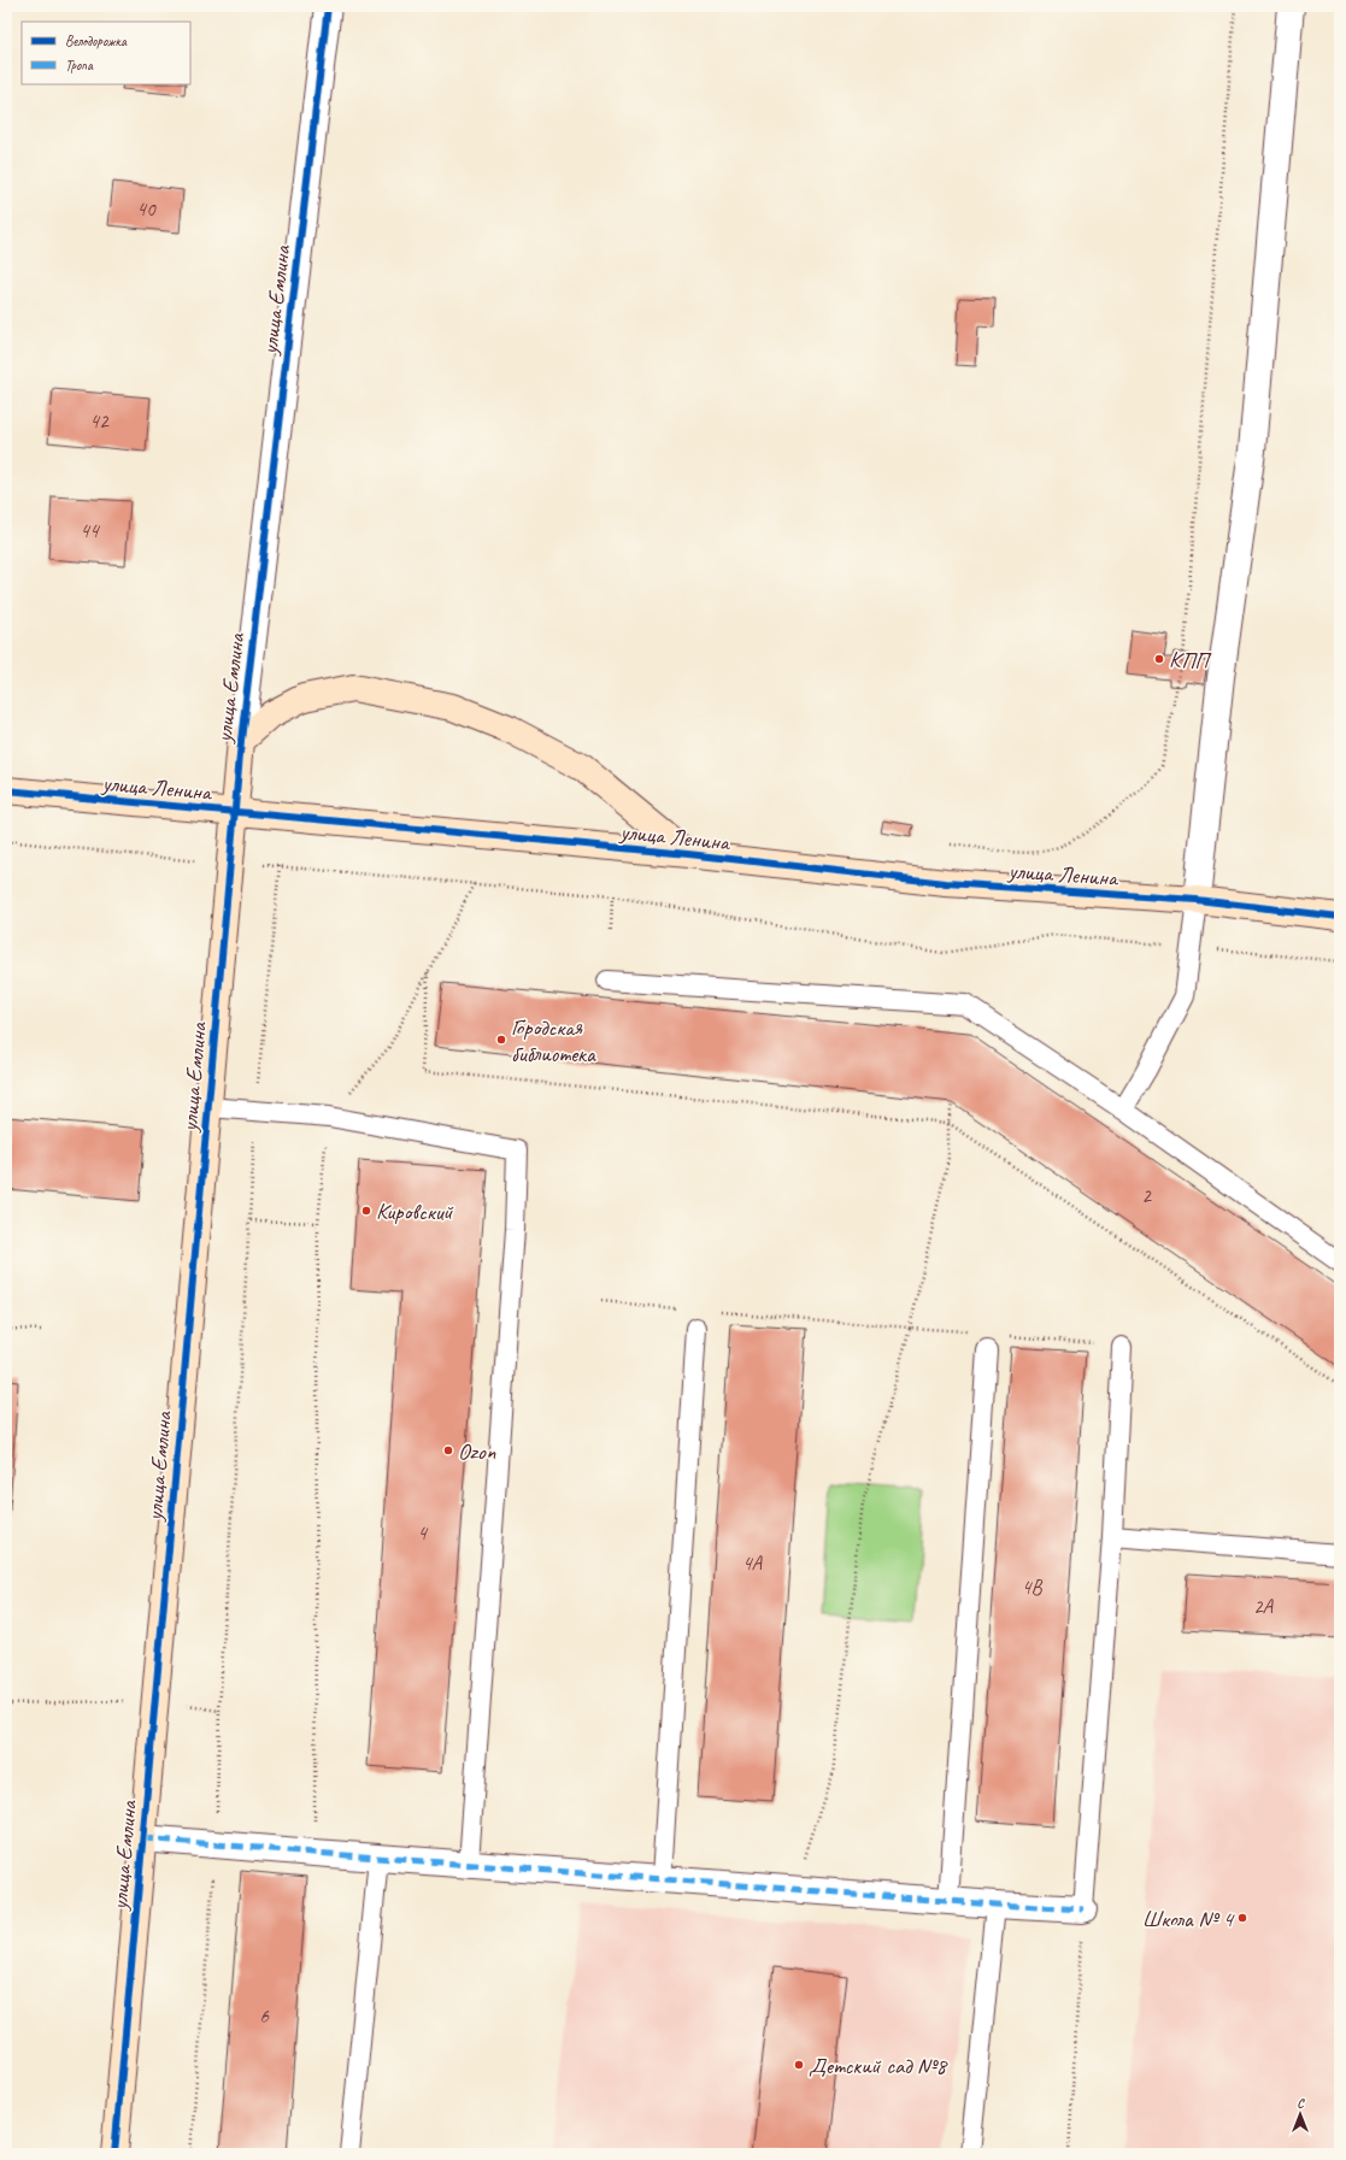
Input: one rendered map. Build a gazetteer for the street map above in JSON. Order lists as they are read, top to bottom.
{
  "streets": {
    "street": ["улица Емлина", "улица Ленина"]
  },
  "crossings": [
    ["улица Емлина", "улица Ленина"]
  ],
  "places": [
    "КПП",
    "Городская библиотека",
    "Кировский",
    "Ozon",
    "Школа № 4",
    "Детский сад №8"
  ],
  "house_numbers": [
    "40",
    "42",
    "44",
    "2",
    "4",
    "4А",
    "4В",
    "2А",
    "6"
  ],
  "legend": ["Велодорожка", "Тропа"],
  "north": "top"
}
